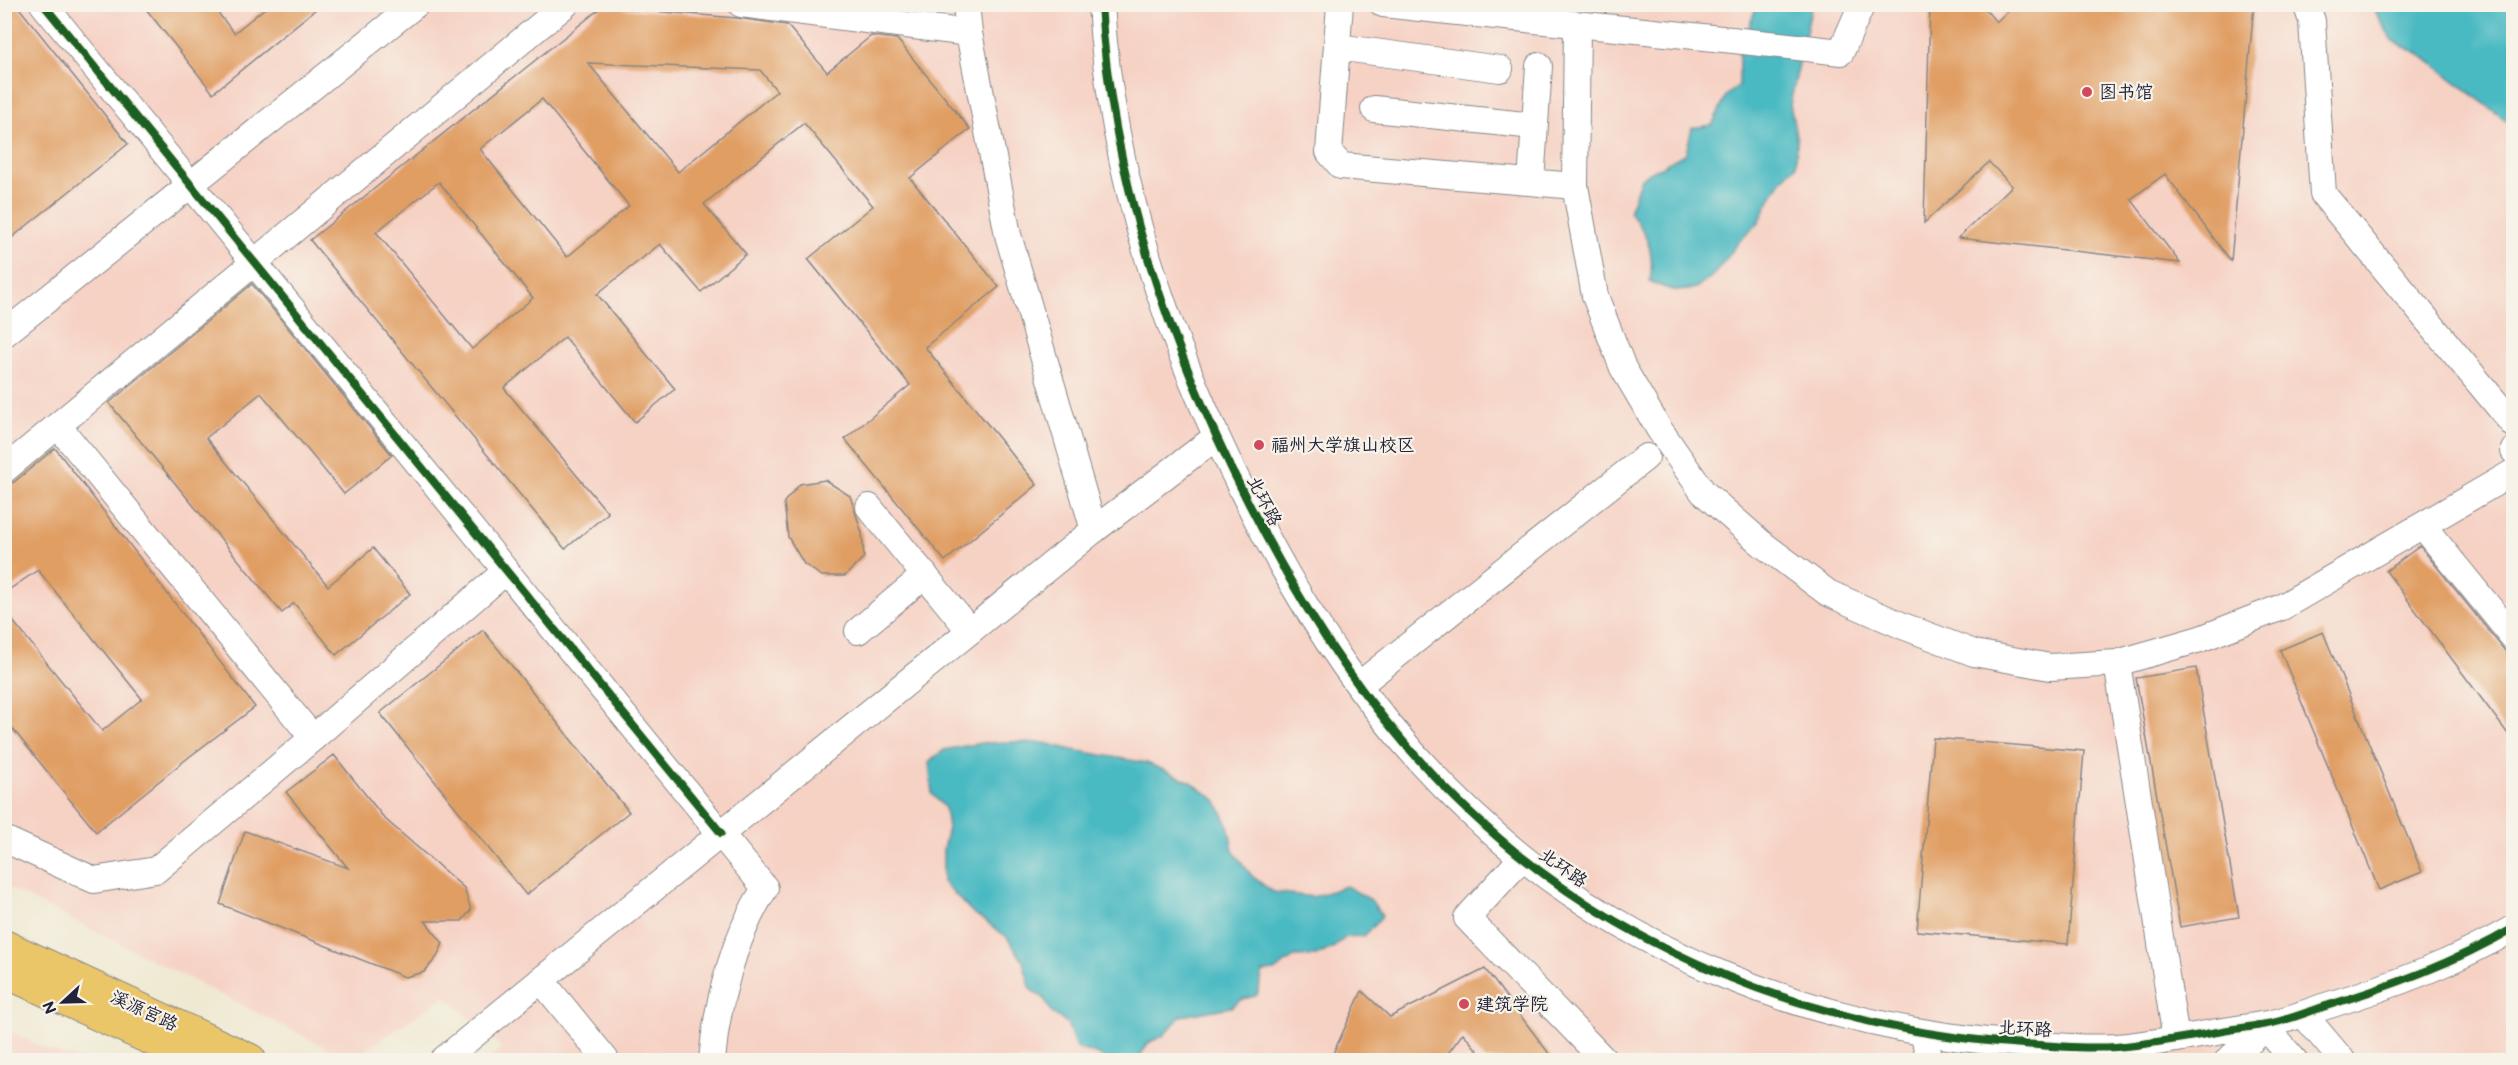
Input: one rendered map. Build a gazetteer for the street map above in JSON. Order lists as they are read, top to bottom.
{
  "streets": {
    "main road": ["溪源宫路"],
    "street": ["北环路"]
  },
  "places": ["图书馆", "福州大学旗山校区", "建筑学院"],
  "north": "left"
}
